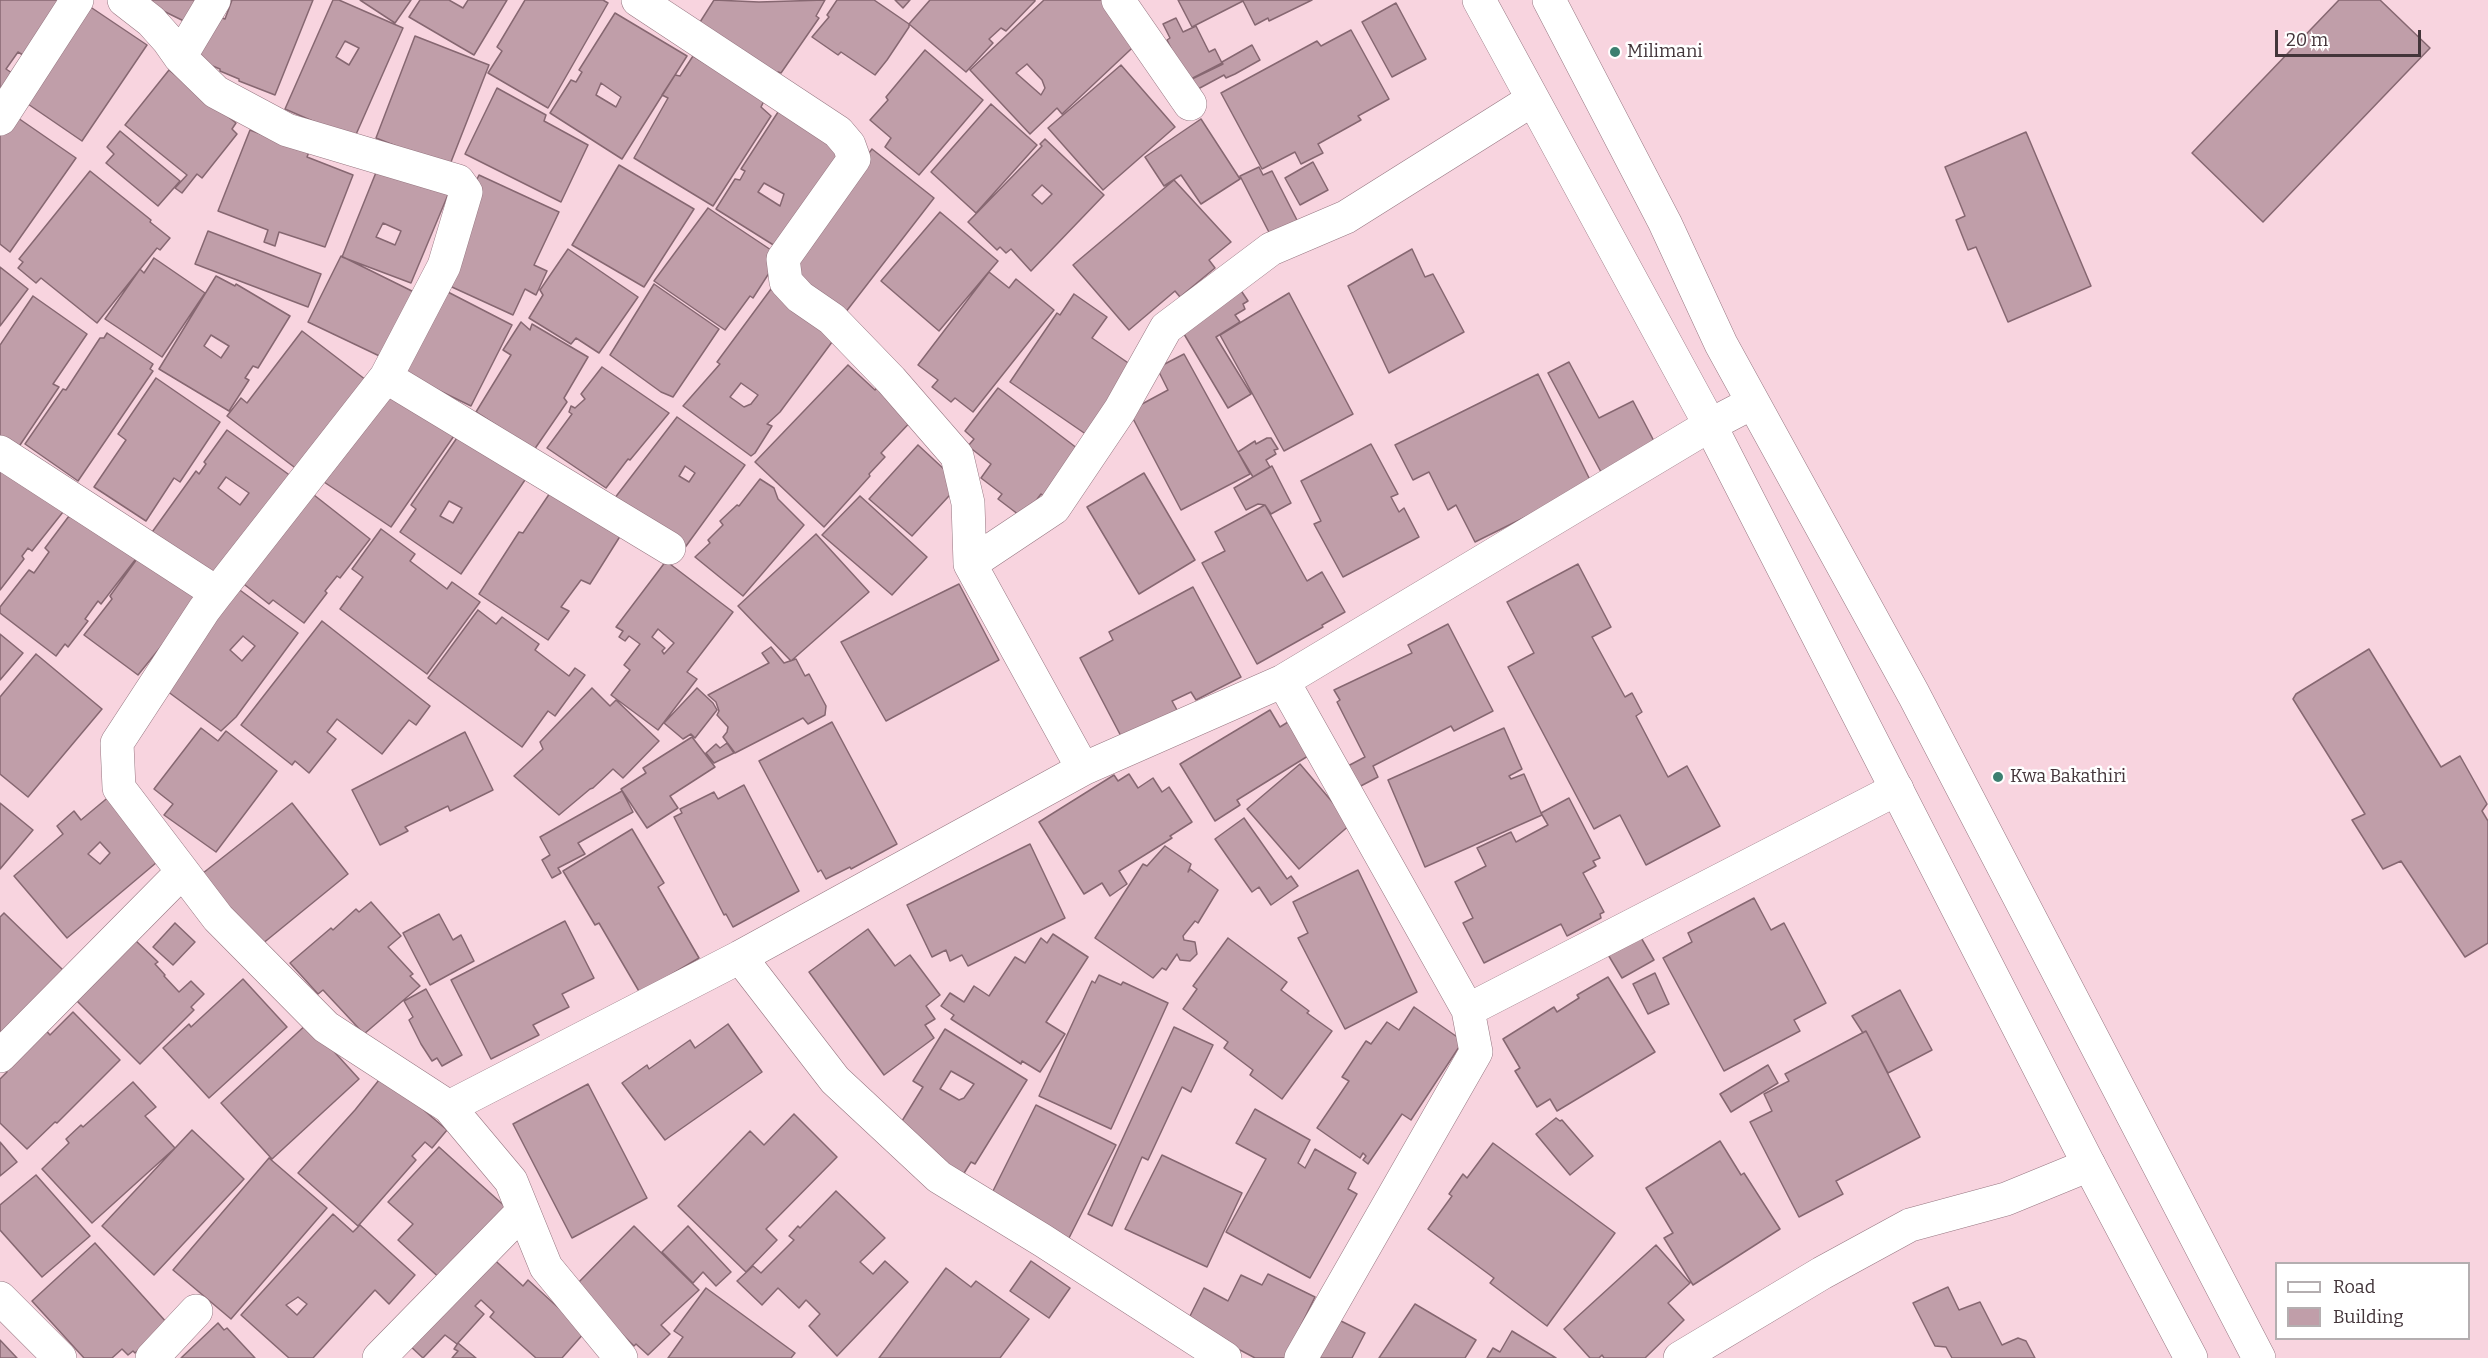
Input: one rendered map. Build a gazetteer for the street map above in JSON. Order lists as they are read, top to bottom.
{
  "places": ["Milimani", "Kwa Bakathiri"],
  "legend": ["Road", "Building"],
  "scale_bar": "20 m"
}
